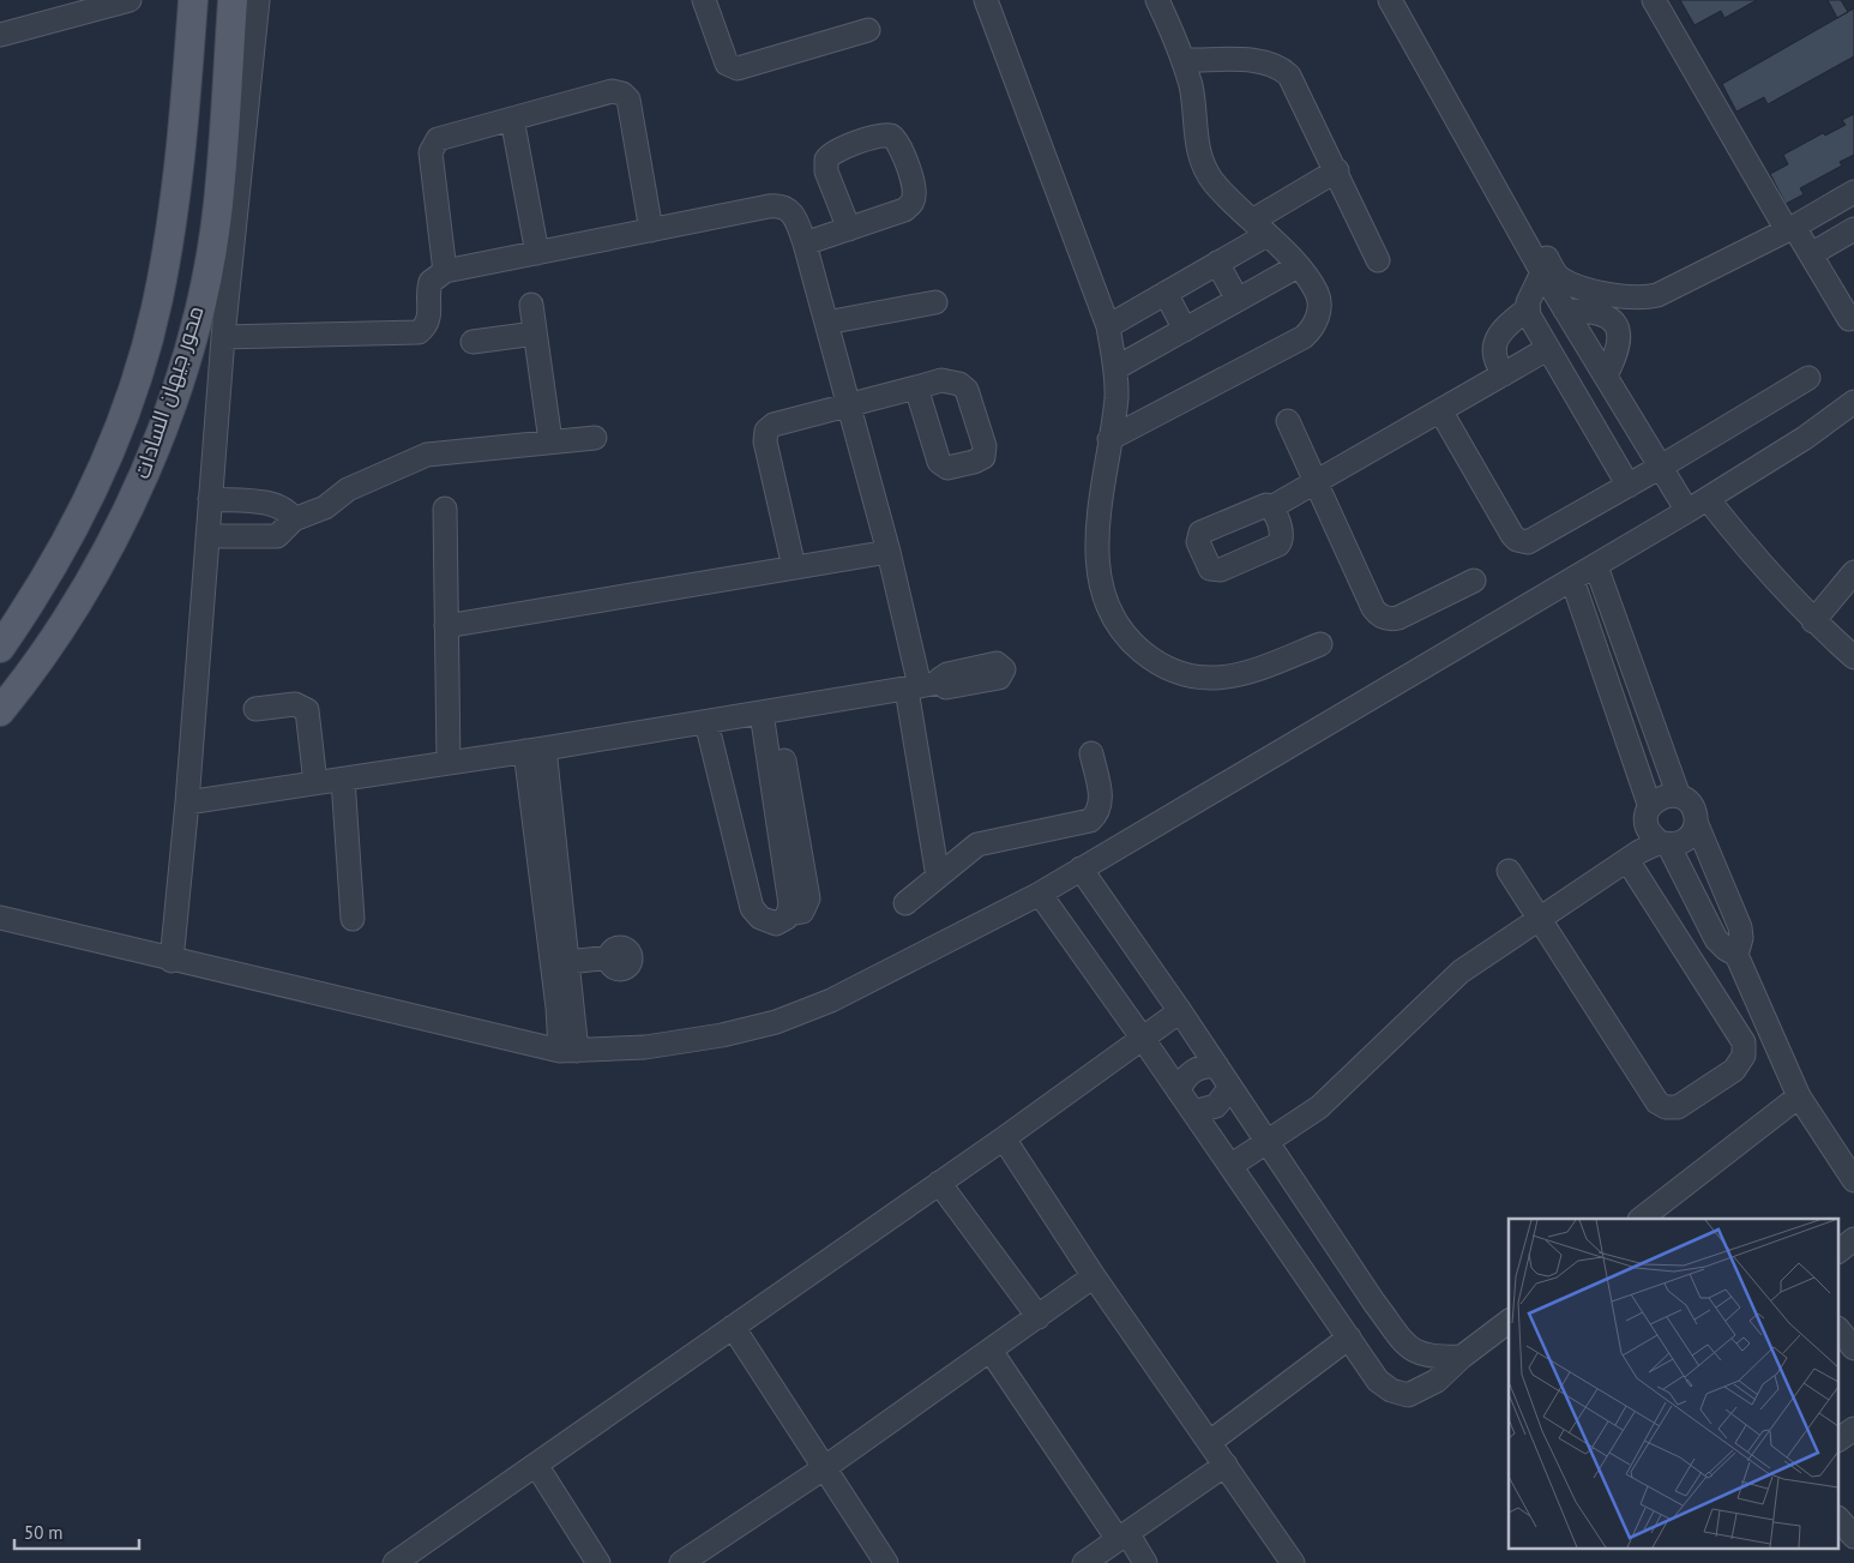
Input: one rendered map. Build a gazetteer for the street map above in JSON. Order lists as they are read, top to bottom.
{
  "streets": {
    "main road": ["محور جيهان السادات"]
  },
  "scale_bar": "50 m"
}
